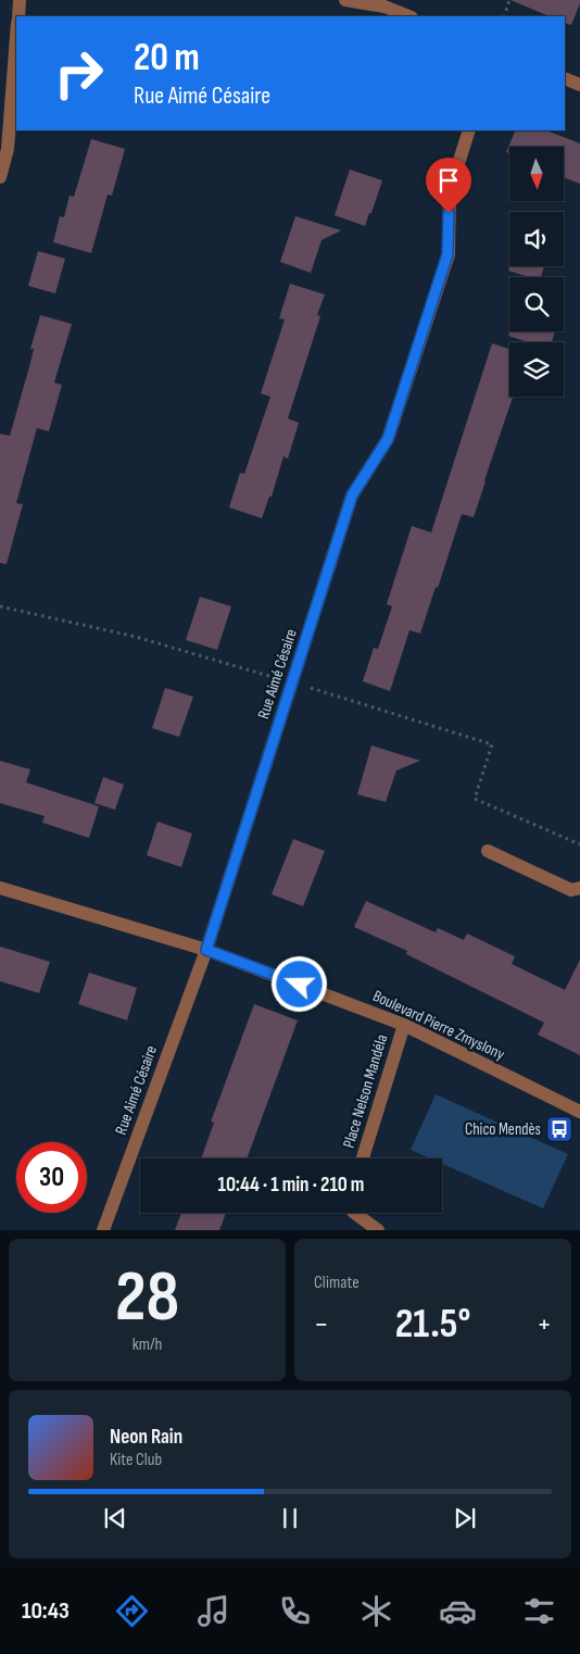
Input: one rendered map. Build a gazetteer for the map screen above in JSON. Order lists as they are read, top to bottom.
{
  "streets": {
    "street": ["Rue Aimé Césaire", "Boulevard Pierre Zmyslony", "Place Nelson Mandéla"]
  },
  "crossings": [
    ["Rue Aimé Césaire", "Boulevard Pierre Zmyslony"],
    ["Boulevard Pierre Zmyslony", "Place Nelson Mandéla"]
  ],
  "places": {
    "bus stop": ["Chico Mendès"]
  },
  "north": "bottom",
  "page": {
    "turn": ["20 m", "Rue Aimé Césaire"],
    "limit": "30",
    "trip": "10:44 · 1 min · 210 m",
    "tile": [
      ["28", "km/h"],
      "Climate"
    ],
    "heat": ["−", "21.5°", "+"],
    "song": ["Neon Rain", "Kite Club"],
    "tabs": "10:43"
  }
}
